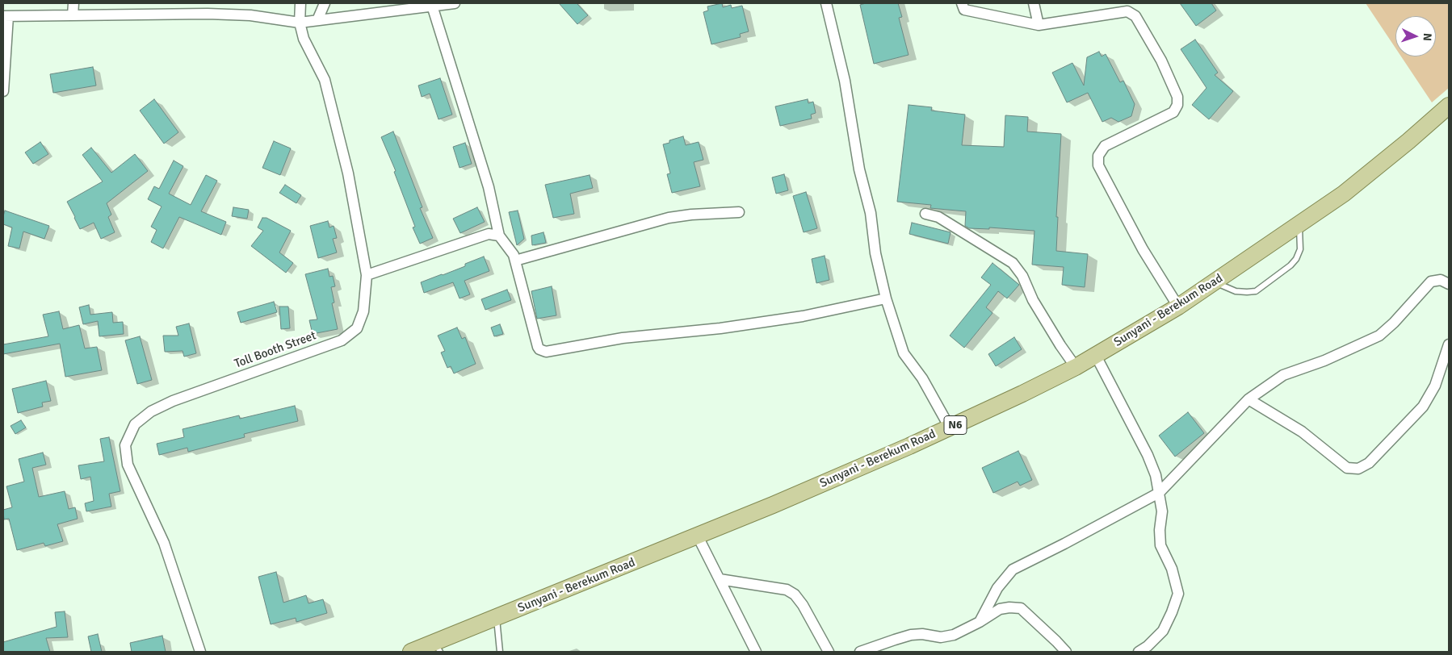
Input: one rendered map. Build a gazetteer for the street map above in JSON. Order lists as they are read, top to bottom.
{
  "streets": {
    "main road": ["Sunyani - Berekum Road", "N6"],
    "street": ["Toll Booth Street"]
  },
  "north": "right"
}
